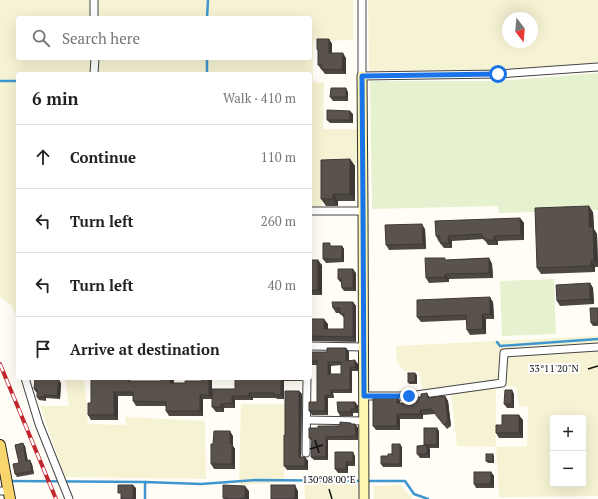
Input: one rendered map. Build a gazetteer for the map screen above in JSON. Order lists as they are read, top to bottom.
{
  "north": "bottom",
  "page": {
    "search": "Search here",
    "heading": ["6 min", "Walk · 410 m"],
    "list": [
      ["Continue", "110 m"],
      ["Turn left", "260 m"],
      ["Turn left", "40 m"],
      "Arrive at destination"
    ],
    "map_buttons": ["+", "−"]
  },
  "coordinates": ["33°11'20\"N", "130°08'00\"E"]
}
